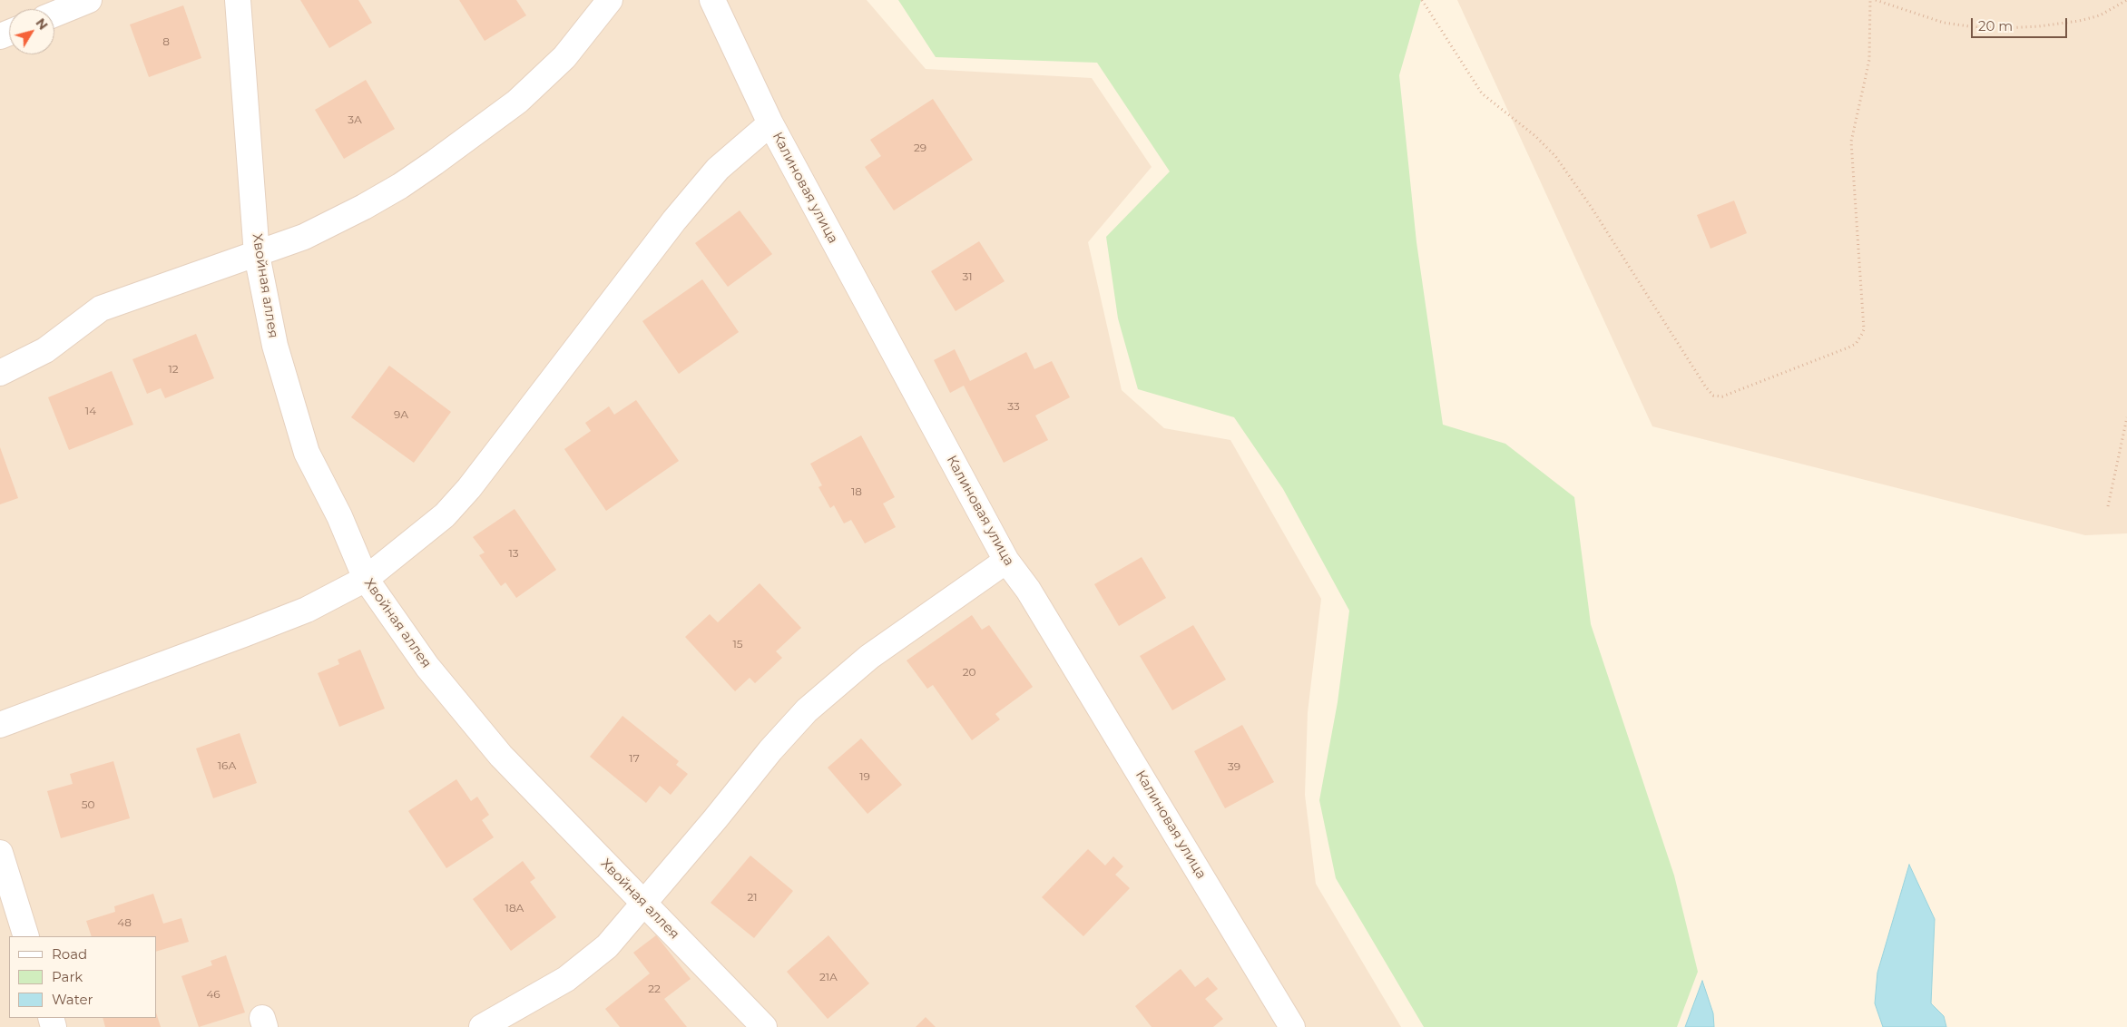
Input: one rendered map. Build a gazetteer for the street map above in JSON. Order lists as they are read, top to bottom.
{
  "streets": {
    "lane": ["Калиновая улица", "Хвойная аллея"]
  },
  "house_numbers": [
    "8",
    "3А",
    "29",
    "31",
    "12",
    "33",
    "14",
    "9А",
    "18",
    "13",
    "15",
    "20",
    "17",
    "16А",
    "39",
    "19",
    "50",
    "21",
    "18А",
    "48",
    "21А",
    "22",
    "46"
  ],
  "legend": ["Road", "Park", "Water"],
  "scale_bar": "20 m",
  "north": "top right"
}
